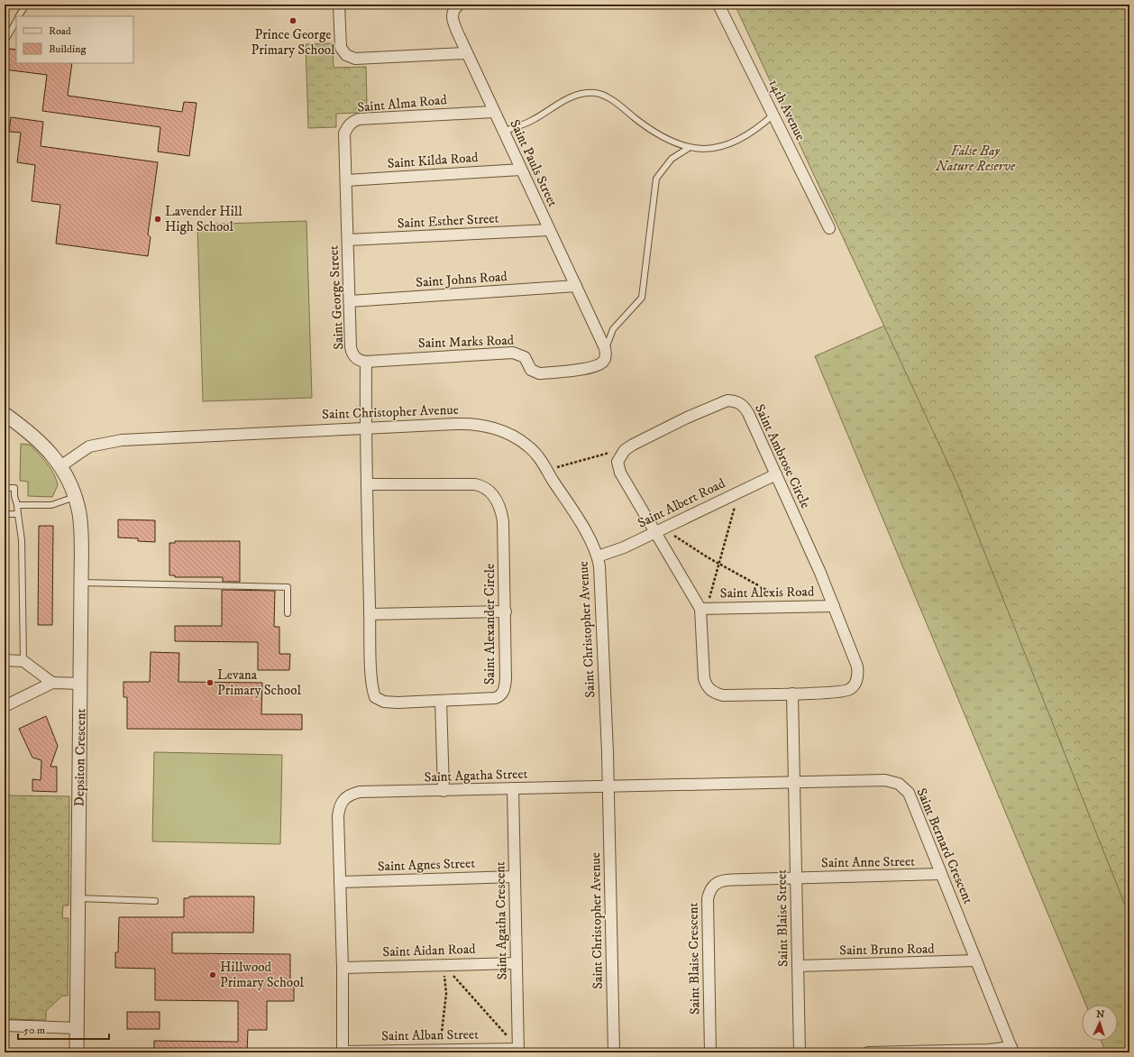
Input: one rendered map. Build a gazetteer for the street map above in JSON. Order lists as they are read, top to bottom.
{
  "streets": {
    "street": [
      "Saint Alma Road",
      "14th Avenue",
      "Saint Kilda Road",
      "Saint Pauls Street",
      "Saint Esther Street",
      "Saint Johns Road",
      "Saint George Street",
      "Saint Marks Road",
      "Saint Christopher Avenue",
      "Saint Ambrose Circle",
      "Saint Albert Road",
      "Saint Alexis Road",
      "Saint Alexander Circle",
      "Depsiton Crescent",
      "Saint Agatha Street",
      "Saint Bernard Crescent",
      "Saint Anne Street",
      "Saint Agnes Street",
      "Saint Blaise Street",
      "Saint Agatha Crescent",
      "Saint Bruno Road",
      "Saint Aidan Road",
      "Saint Blaise Crescent",
      "Saint Alban Street"
    ]
  },
  "crossings": [
    ["Saint Alma Road", "Saint Kilda Road"],
    ["Saint Alma Road", "Saint Pauls Street"],
    ["Saint Alma Road", "Saint George Street"],
    ["Saint Kilda Road", "Saint Pauls Street"],
    ["Saint Kilda Road", "Saint George Street"],
    ["Saint Pauls Street", "Saint Esther Street"],
    ["Saint Pauls Street", "Saint Johns Road"],
    ["Saint Esther Street", "Saint George Street"],
    ["Saint Johns Road", "Saint George Street"],
    ["Saint George Street", "Saint Marks Road"],
    ["Saint Christopher Avenue", "Saint Albert Road"],
    ["Saint Christopher Avenue", "Saint Alexander Circle"],
    ["Saint Christopher Avenue", "Depsiton Crescent"],
    ["Saint Christopher Avenue", "Saint Agatha Street"],
    ["Saint Christopher Avenue", "Saint Bernard Crescent"],
    ["Saint Ambrose Circle", "Saint Albert Road"],
    ["Saint Ambrose Circle", "Saint Alexis Road"],
    ["Saint Agatha Street", "Saint Bernard Crescent"],
    ["Saint Agatha Street", "Saint Agnes Street"],
    ["Saint Agatha Street", "Saint Agatha Crescent"],
    ["Saint Bernard Crescent", "Saint Anne Street"],
    ["Saint Bernard Crescent", "Saint Blaise Street"],
    ["Saint Bernard Crescent", "Saint Bruno Road"],
    ["Saint Anne Street", "Saint Blaise Street"],
    ["Saint Anne Street", "Saint Blaise Crescent"],
    ["Saint Agnes Street", "Saint Agatha Crescent"],
    ["Saint Blaise Street", "Saint Bruno Road"],
    ["Saint Blaise Street", "Saint Blaise Crescent"],
    ["Saint Agatha Crescent", "Saint Aidan Road"],
    ["Saint Agatha Crescent", "Saint Alban Street"]
  ],
  "parks": ["False Bay Nature Reserve"],
  "places": [
    "Prince George Primary School",
    "Lavender Hill High School",
    "Levana Primary School",
    "Hillwood Primary School"
  ],
  "legend": ["Road", "Building"],
  "scale_bar": "50 m",
  "north": "top"
}
